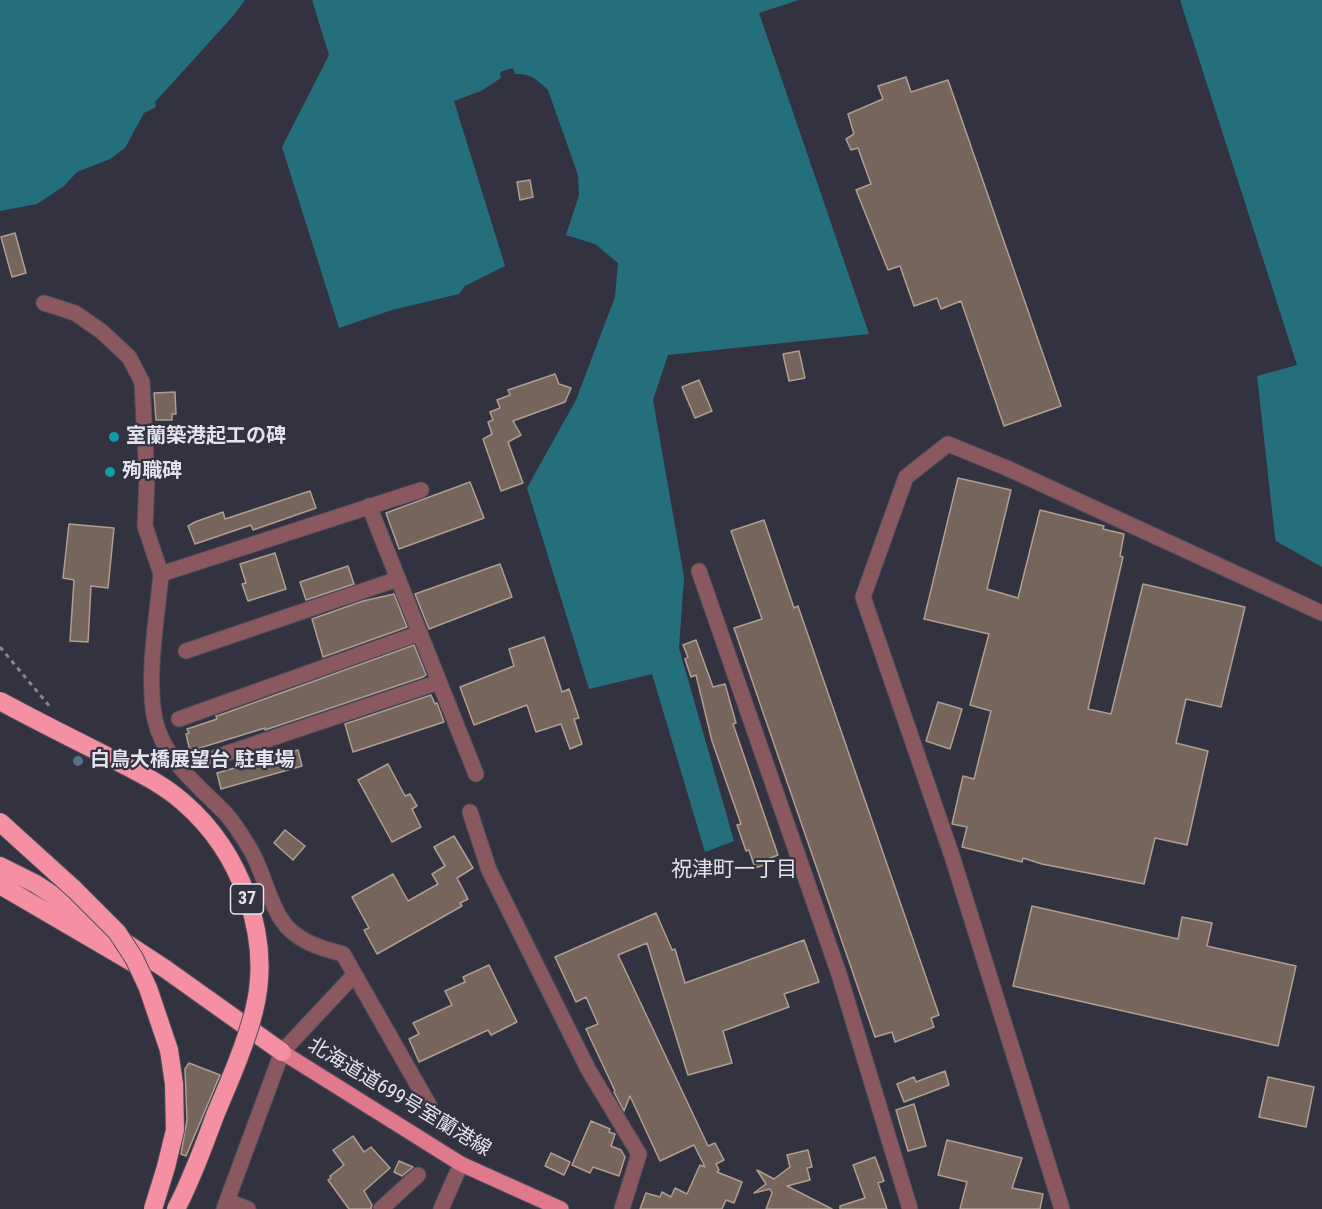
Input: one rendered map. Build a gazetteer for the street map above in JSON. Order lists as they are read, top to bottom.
{
  "streets": {
    "highway": ["37"],
    "main road": ["北海道道699号室蘭港線"]
  },
  "districts": ["祝津町一丁目"],
  "places": ["室蘭築港起工の碑", "殉職碑", "白鳥大橋展望台 駐車場"]
}
